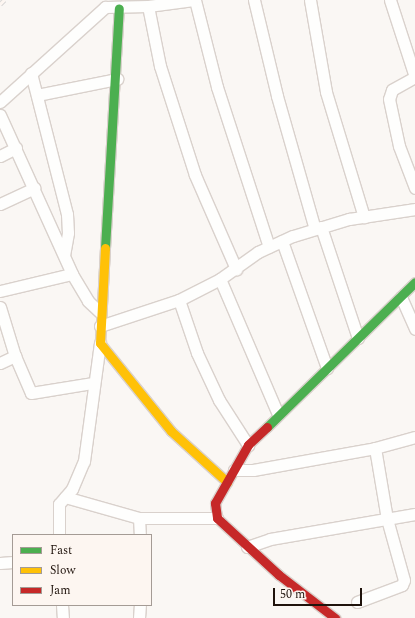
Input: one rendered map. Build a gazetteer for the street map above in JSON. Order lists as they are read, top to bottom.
{
  "legend": ["Fast", "Slow", "Jam"],
  "scale_bar": "50 m"
}
